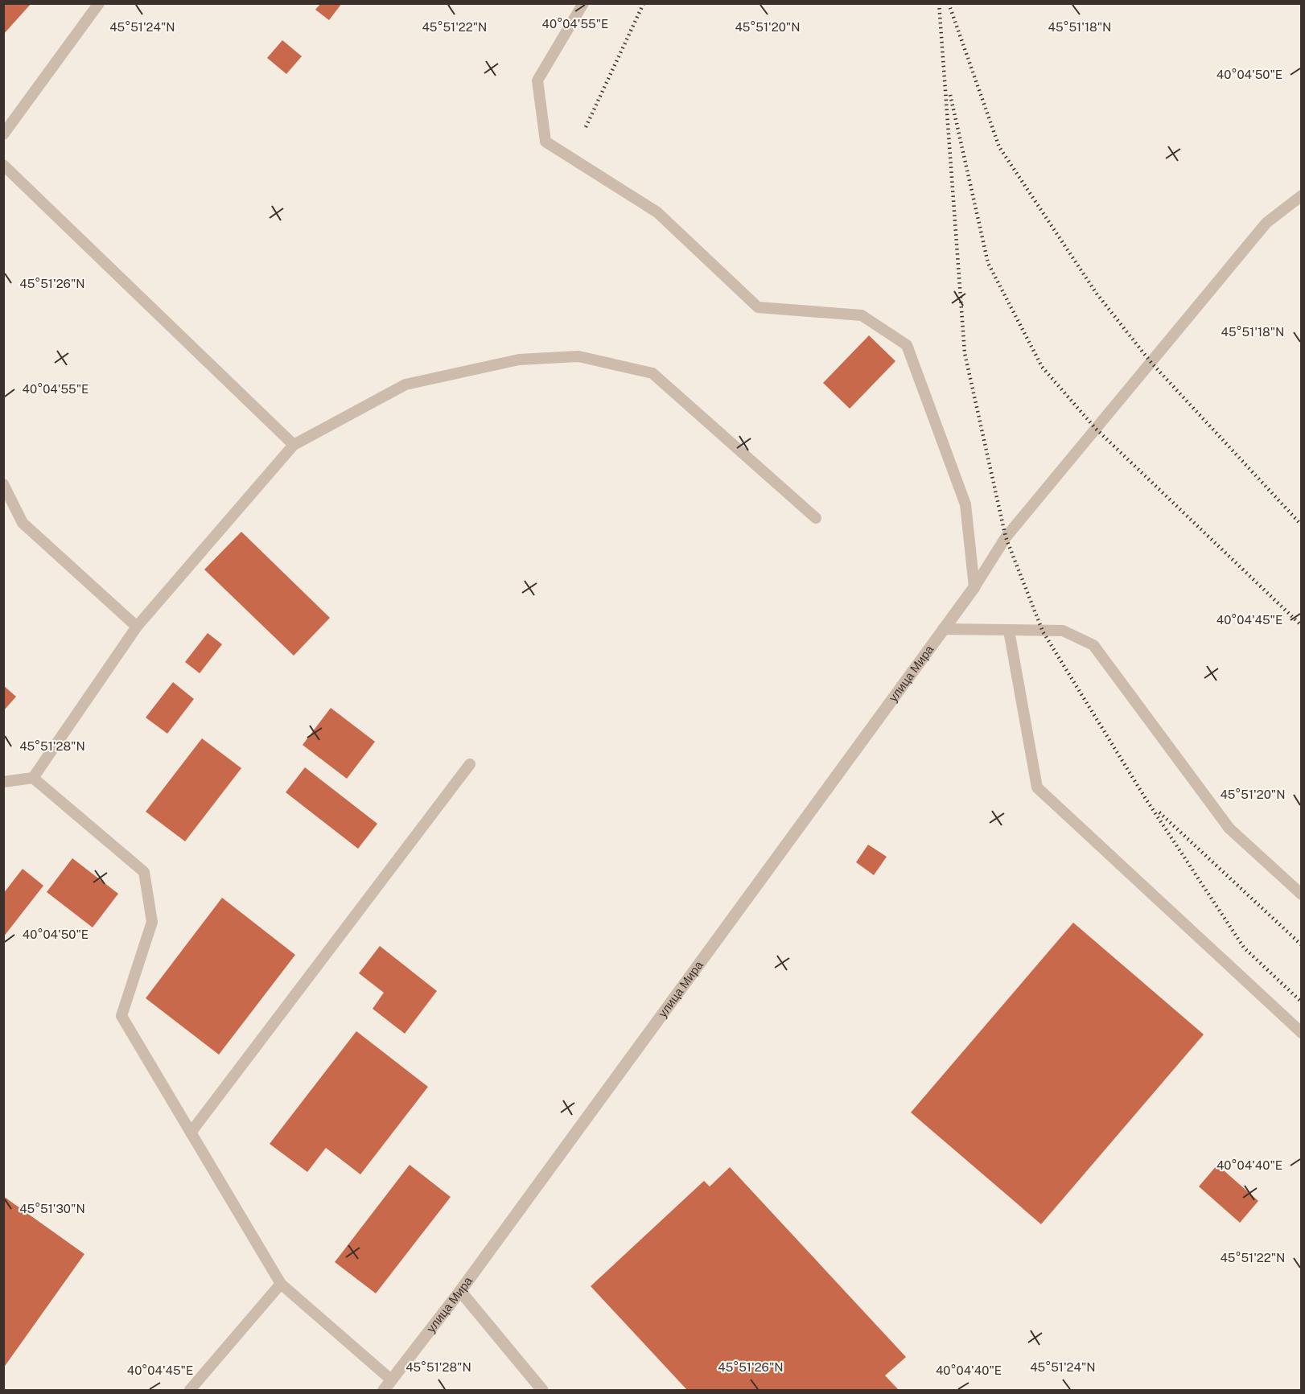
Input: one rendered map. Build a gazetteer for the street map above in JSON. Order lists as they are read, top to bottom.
{
  "streets": {
    "street": ["улица Мира"]
  },
  "coordinates": [
    "40°04'55\"E",
    "45°51'24\"N",
    "45°51'22\"N",
    "45°51'20\"N",
    "45°51'18\"N",
    "40°04'50\"E",
    "45°51'26\"N",
    "40°04'45\"E",
    "45°51'28\"N",
    "40°04'40\"E",
    "45°51'30\"N"
  ]
}
